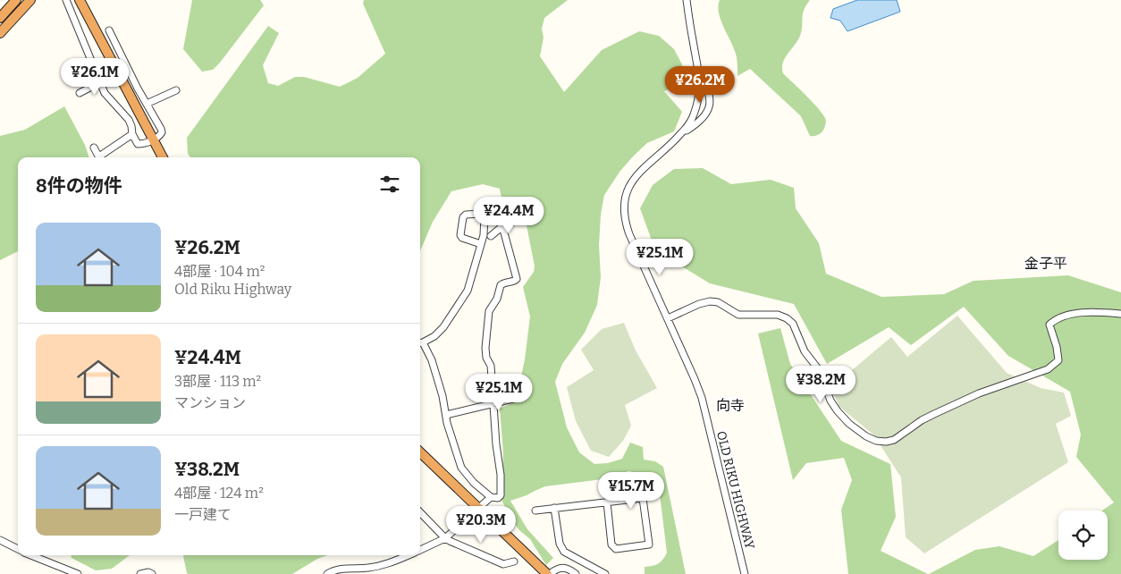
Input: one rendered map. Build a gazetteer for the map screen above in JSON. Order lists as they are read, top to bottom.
{
  "streets": {
    "street": ["OLD RIKU HIGHWAY"]
  },
  "districts": ["金子平", "向寺"],
  "page": {
    "price": [
      "¥26.1M",
      "¥26.2M",
      "¥24.4M",
      "¥25.1M",
      "¥38.2M",
      "¥25.1M",
      "¥15.7M",
      "¥20.3M"
    ],
    "heading": "8件の物件",
    "list": [
      {
        "name": "¥26.2M",
        "note": "4部屋 · 104 m² · Old Riku Highway"
      },
      {
        "name": "¥24.4M",
        "note": "3部屋 · 113 m² · マンション"
      },
      {
        "name": "¥38.2M",
        "note": "4部屋 · 124 m² · 一戸建て"
      }
    ]
  }
}
